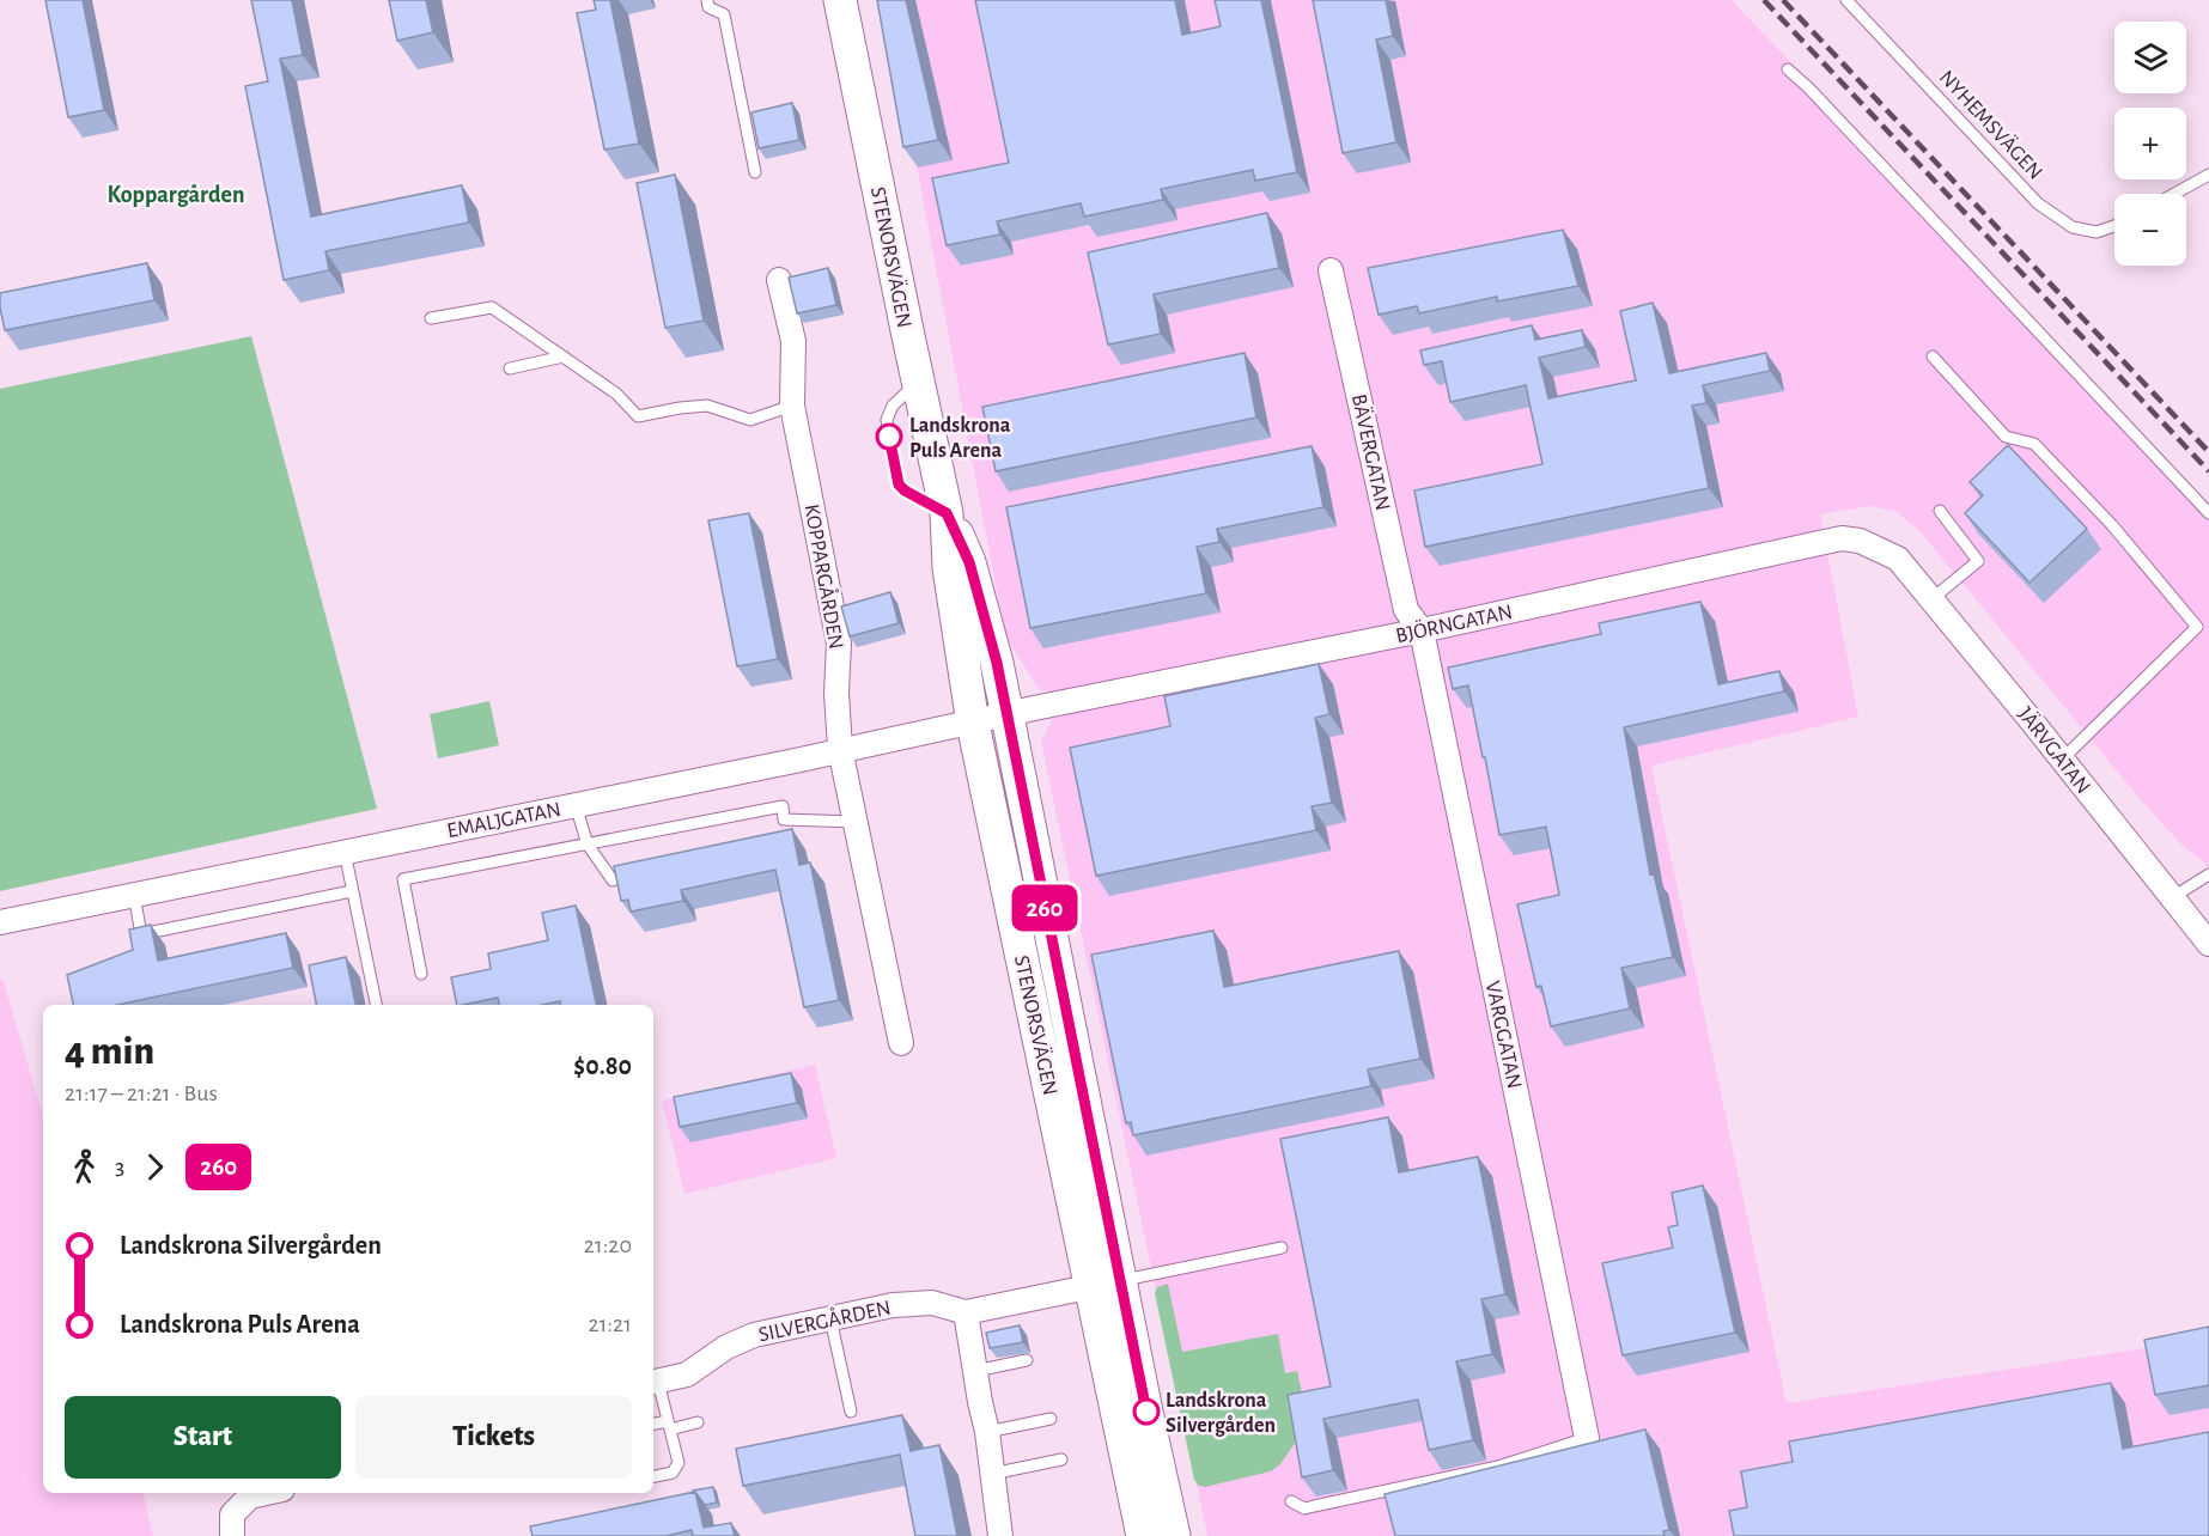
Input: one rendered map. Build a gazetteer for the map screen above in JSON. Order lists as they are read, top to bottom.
{
  "streets": {
    "street": [
      "STENORSVÄGEN",
      "BÄVERGATAN",
      "KOPPARGÅRDEN",
      "BJÖRNGATAN",
      "JÄRVGATAN",
      "EMALJGATAN",
      "VARGGATAN",
      "SILVERGÅRDEN"
    ],
    "lane": ["NYHEMSVÄGEN"]
  },
  "crossings": [
    ["STENORSVÄGEN", "BJÖRNGATAN"],
    ["STENORSVÄGEN", "EMALJGATAN"],
    ["STENORSVÄGEN", "SILVERGÅRDEN"],
    ["BÄVERGATAN", "BJÖRNGATAN"],
    ["BÄVERGATAN", "VARGGATAN"],
    ["KOPPARGÅRDEN", "EMALJGATAN"],
    ["BJÖRNGATAN", "JÄRVGATAN"],
    ["BJÖRNGATAN", "EMALJGATAN"],
    ["BJÖRNGATAN", "VARGGATAN"]
  ],
  "districts": ["Koppargården"],
  "places": ["Landskrona Puls Arena", "Landskrona Silvergården"],
  "lines": ["bus line 260"],
  "page": {
    "on_map": "260",
    "map_buttons": ["+", "−"],
    "heading": ["4 min", "21:17 – 21:21 · Bus", "$0.80"],
    "legs": ["3", "260"],
    "list": [
      {
        "name": "Landskrona Silvergården",
        "value": "21:20"
      },
      {
        "name": "Landskrona Puls Arena",
        "value": "21:21"
      }
    ],
    "buttons": ["Start", "Tickets"]
  }
}
